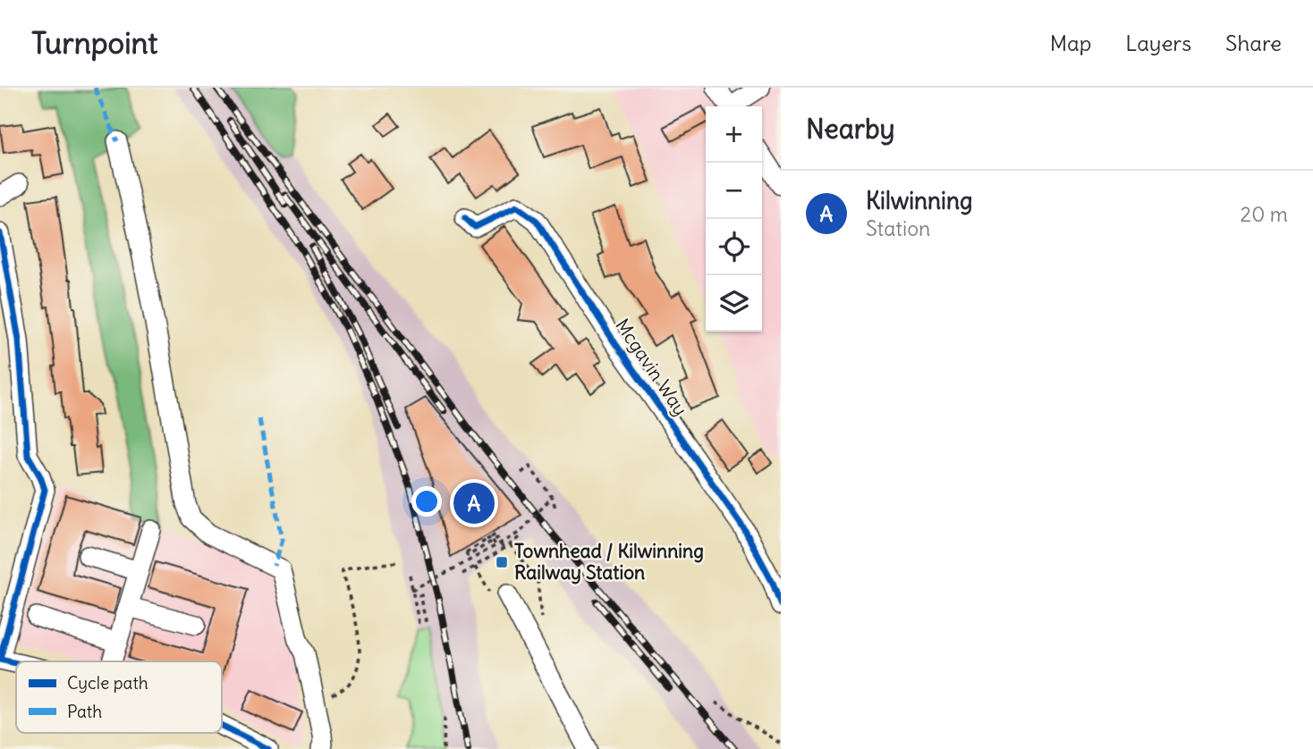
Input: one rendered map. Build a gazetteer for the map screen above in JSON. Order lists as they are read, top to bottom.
{
  "streets": {
    "street": ["Mcgavin Way"]
  },
  "places": {
    "transit": ["Townhead / Kilwinning Railway Station"]
  },
  "legend": ["Cycle path", "Path"],
  "page": {
    "header": "Turnpoint",
    "nav": ["Map", "Layers", "Share"],
    "heading": "Nearby",
    "map_buttons": ["+", "−"],
    "list": [
      {
        "mark": "A",
        "name": "Kilwinning",
        "note": "Station",
        "value": "20 m"
      }
    ],
    "pins": "A"
  }
}
